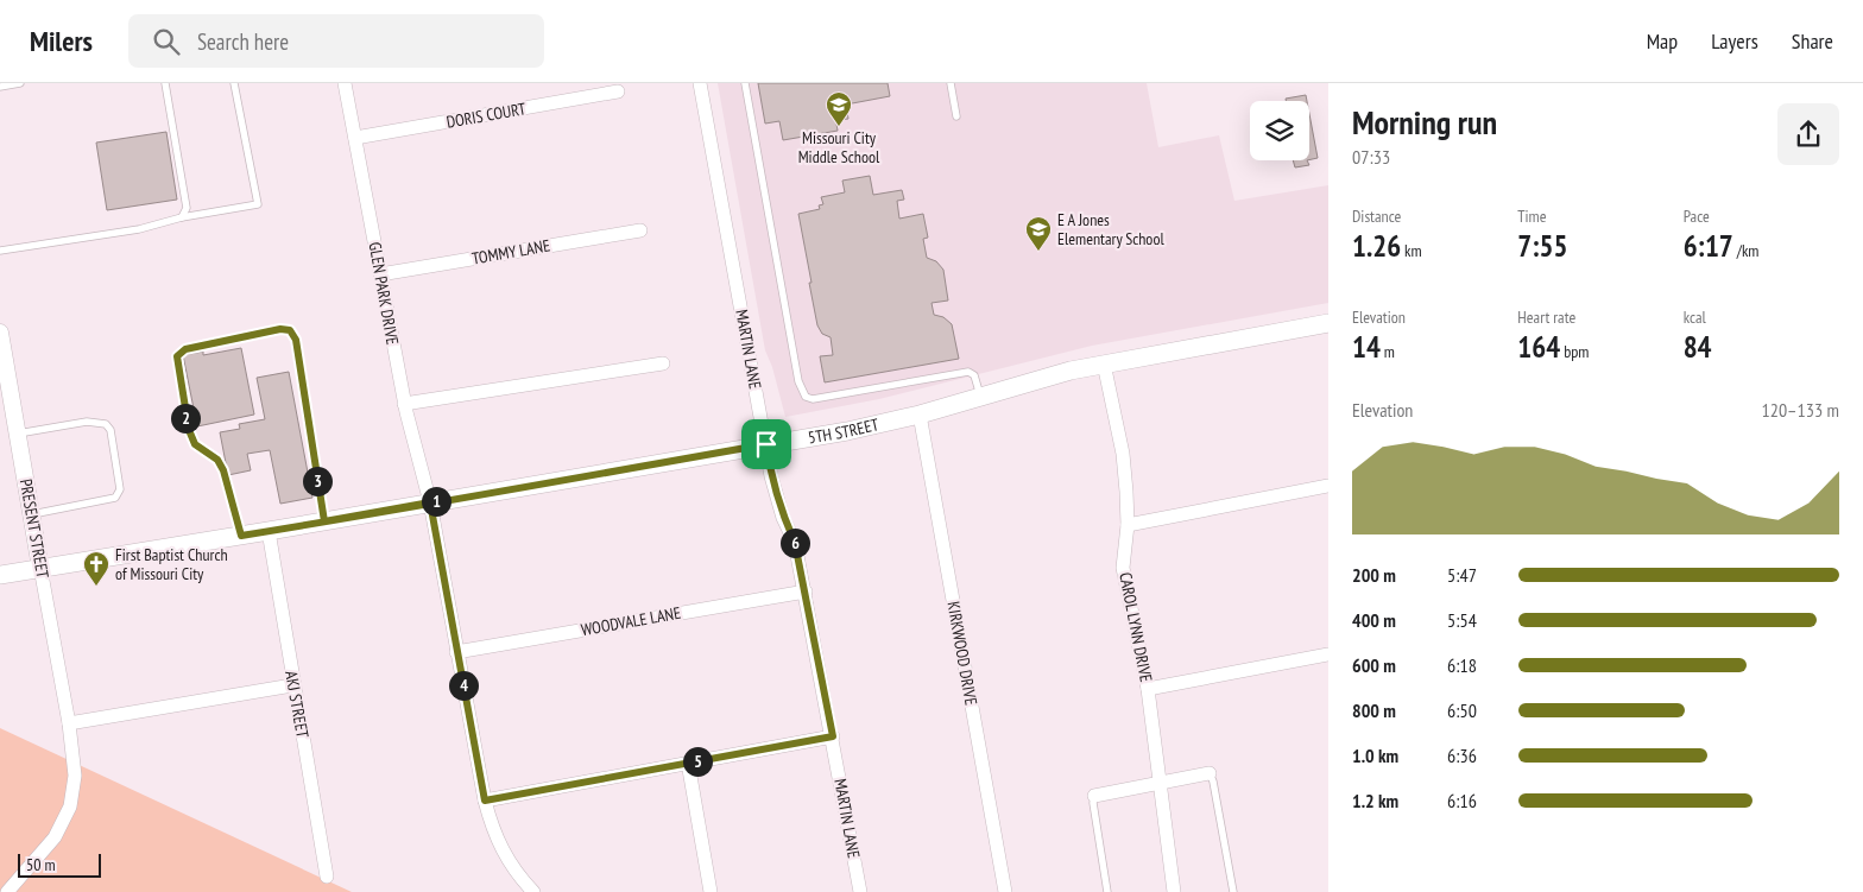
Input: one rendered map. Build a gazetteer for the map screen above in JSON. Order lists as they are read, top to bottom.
{
  "streets": {
    "main road": ["5TH STREET"],
    "street": [
      "DORIS COURT",
      "TOMMY LANE",
      "GLEN PARK DRIVE",
      "MARTIN LANE",
      "PRESENT STREET",
      "WOODVALE LANE",
      "CAROL LYNN DRIVE",
      "KIRKWOOD DRIVE",
      "AKJ STREET"
    ]
  },
  "crossings": [
    ["DORIS COURT", "GLEN PARK DRIVE"],
    ["TOMMY LANE", "GLEN PARK DRIVE"],
    ["GLEN PARK DRIVE", "5TH STREET"],
    ["GLEN PARK DRIVE", "WOODVALE LANE"],
    ["MARTIN LANE", "5TH STREET"],
    ["MARTIN LANE", "WOODVALE LANE"],
    ["5TH STREET", "PRESENT STREET"],
    ["5TH STREET", "CAROL LYNN DRIVE"],
    ["5TH STREET", "KIRKWOOD DRIVE"],
    ["5TH STREET", "AKJ STREET"]
  ],
  "places": {
    "school or university": ["Missouri City Middle School", "E A Jones Elementary School"],
    "church": ["First Baptist Church of Missouri City"]
  },
  "scale_bar": "50 m",
  "page": {
    "header": "Milers",
    "search": "Search here",
    "nav": ["Map", "Layers", "Share"],
    "heading": ["Morning run", "07:33"],
    "stats": [
      ["Distance", "1.26 km"],
      ["Time", "7:55"],
      ["Pace", "6:17 /km"],
      ["Elevation", "14 m"],
      ["Heart rate", "164 bpm"],
      ["kcal", "84"]
    ],
    "chart": ["Elevation", "120–133 m"],
    "pins": [
      "2",
      "3",
      "1",
      "6",
      "4",
      "5"
    ],
    "list": [
      {
        "name": "200 m",
        "note": "5:47"
      },
      {
        "name": "400 m",
        "note": "5:54"
      },
      {
        "name": "600 m",
        "note": "6:18"
      },
      {
        "name": "800 m",
        "note": "6:50"
      },
      {
        "name": "1.0 km",
        "note": "6:36"
      },
      {
        "name": "1.2 km",
        "note": "6:16"
      }
    ],
    "scale": "50 m"
  }
}
